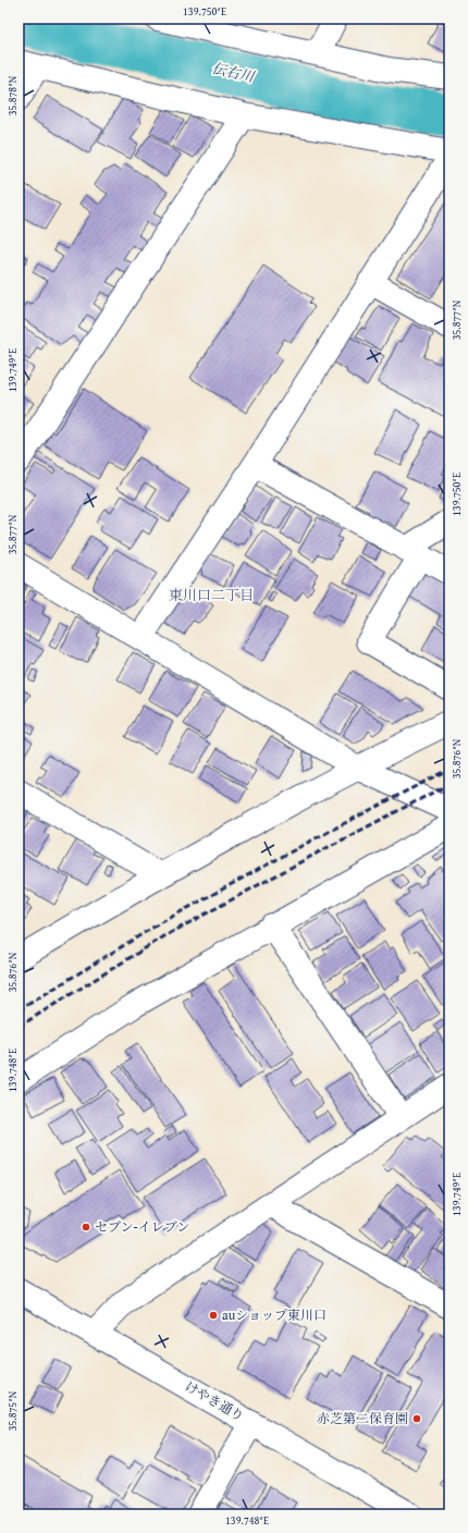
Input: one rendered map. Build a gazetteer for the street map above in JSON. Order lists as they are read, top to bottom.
{
  "streets": {
    "street": ["けやき通り"]
  },
  "districts": ["東川口二丁目"],
  "water": ["伝右川"],
  "places": ["セブン-イレブン", "auショップ東川口", "赤芝第二保育園"],
  "coordinates": [
    "139.750°E",
    "35.878°N",
    "35.877°N",
    "139.749°E",
    "35.876°N",
    "139.748°E",
    "35.875°N"
  ]
}
